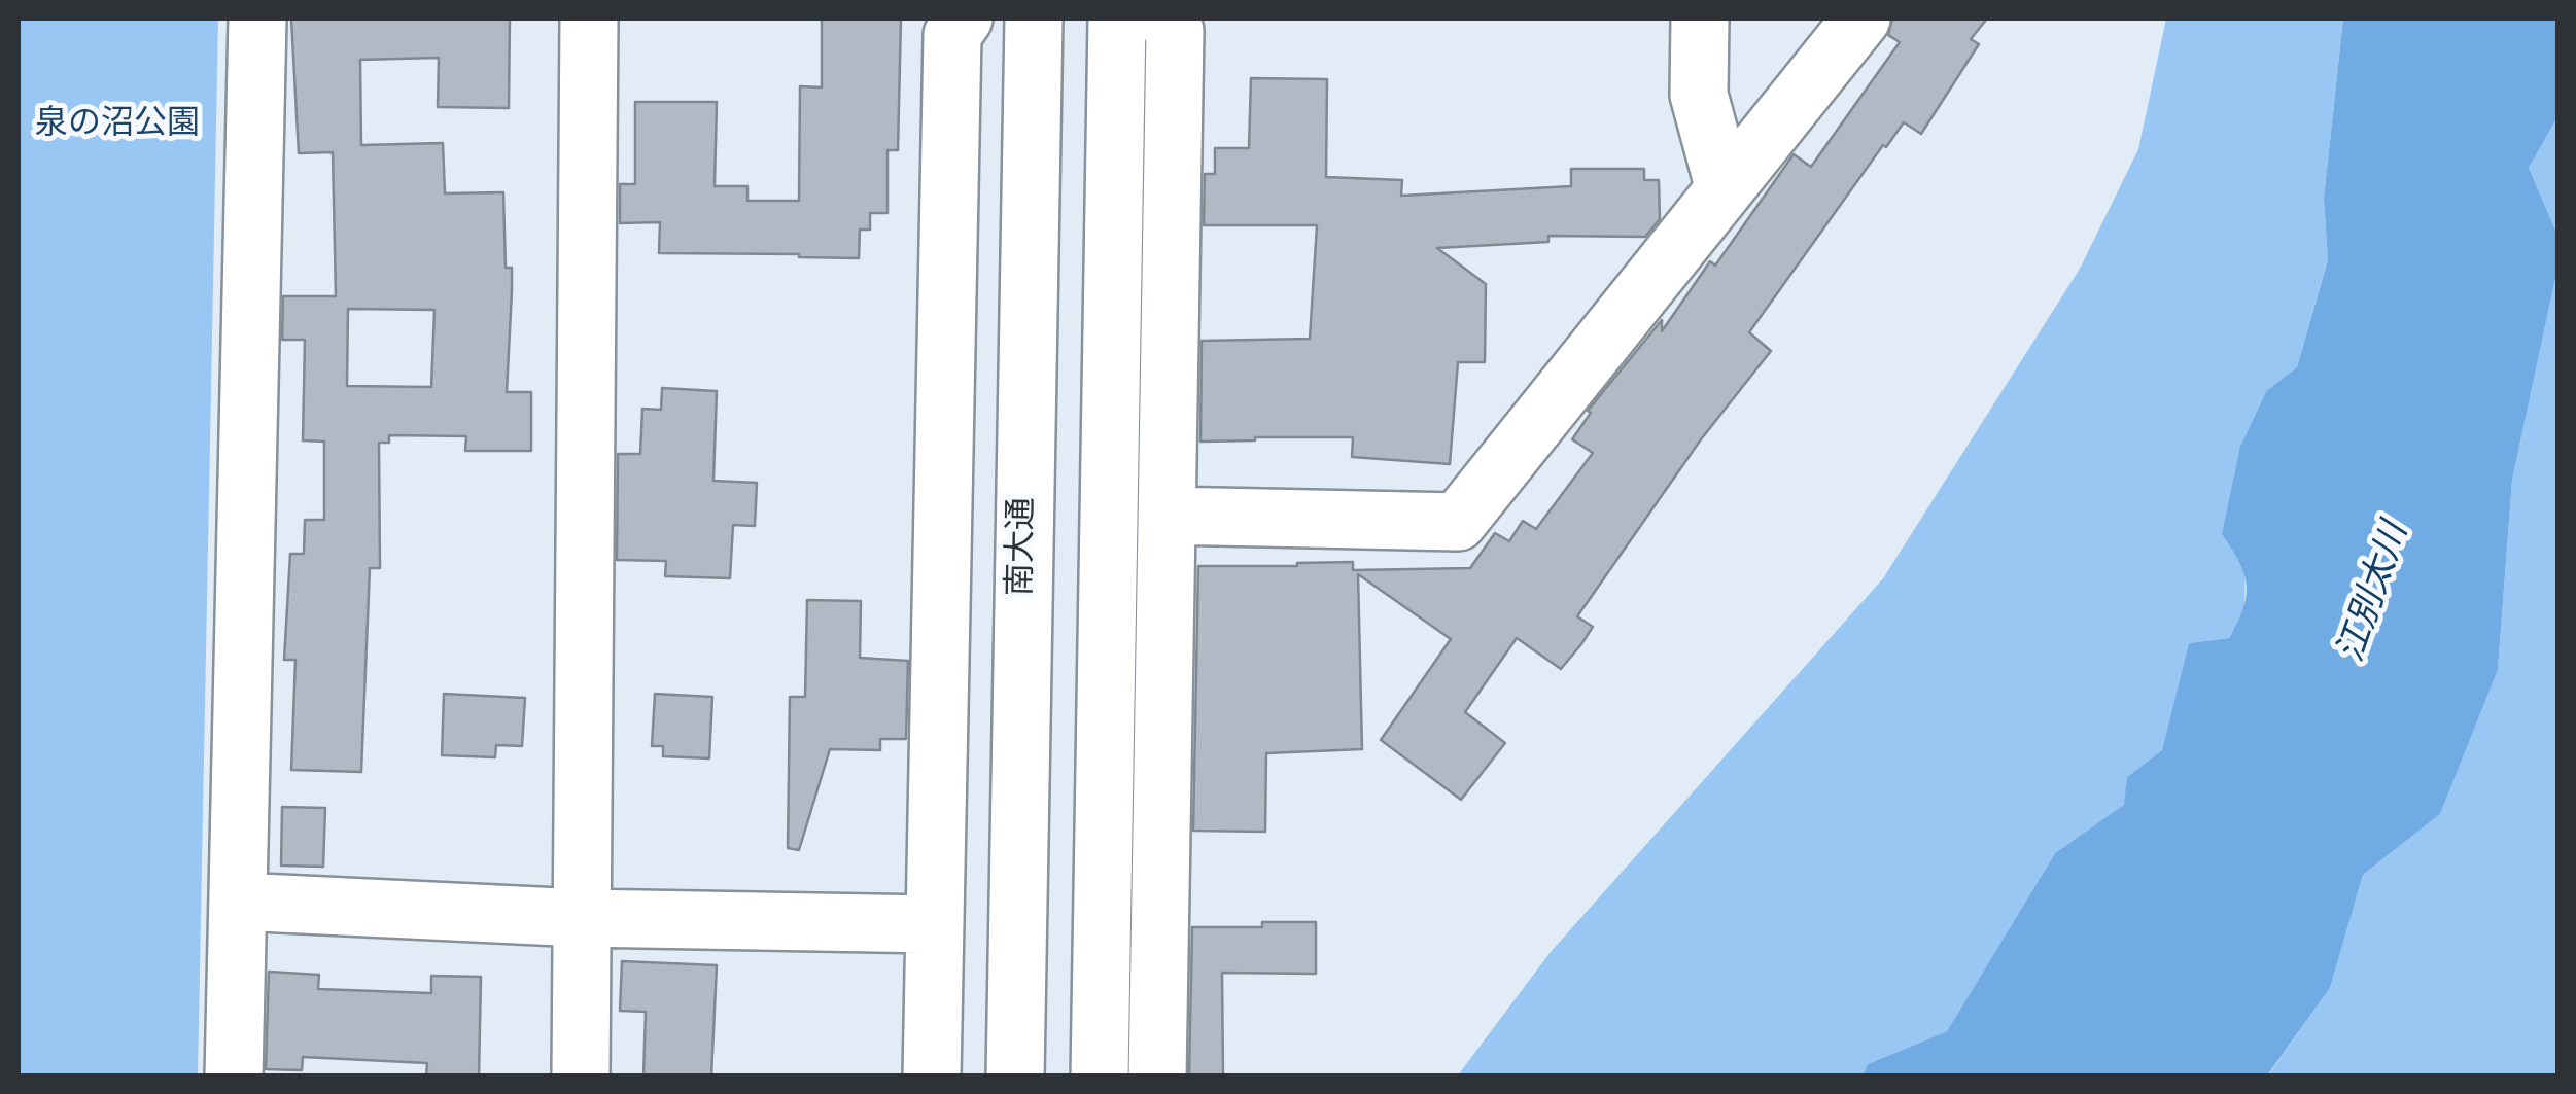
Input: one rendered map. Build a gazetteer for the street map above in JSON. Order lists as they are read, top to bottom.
{
  "streets": {
    "street": ["南大通"]
  },
  "water": ["江別太川"],
  "parks": ["泉の沼公園"]
}
